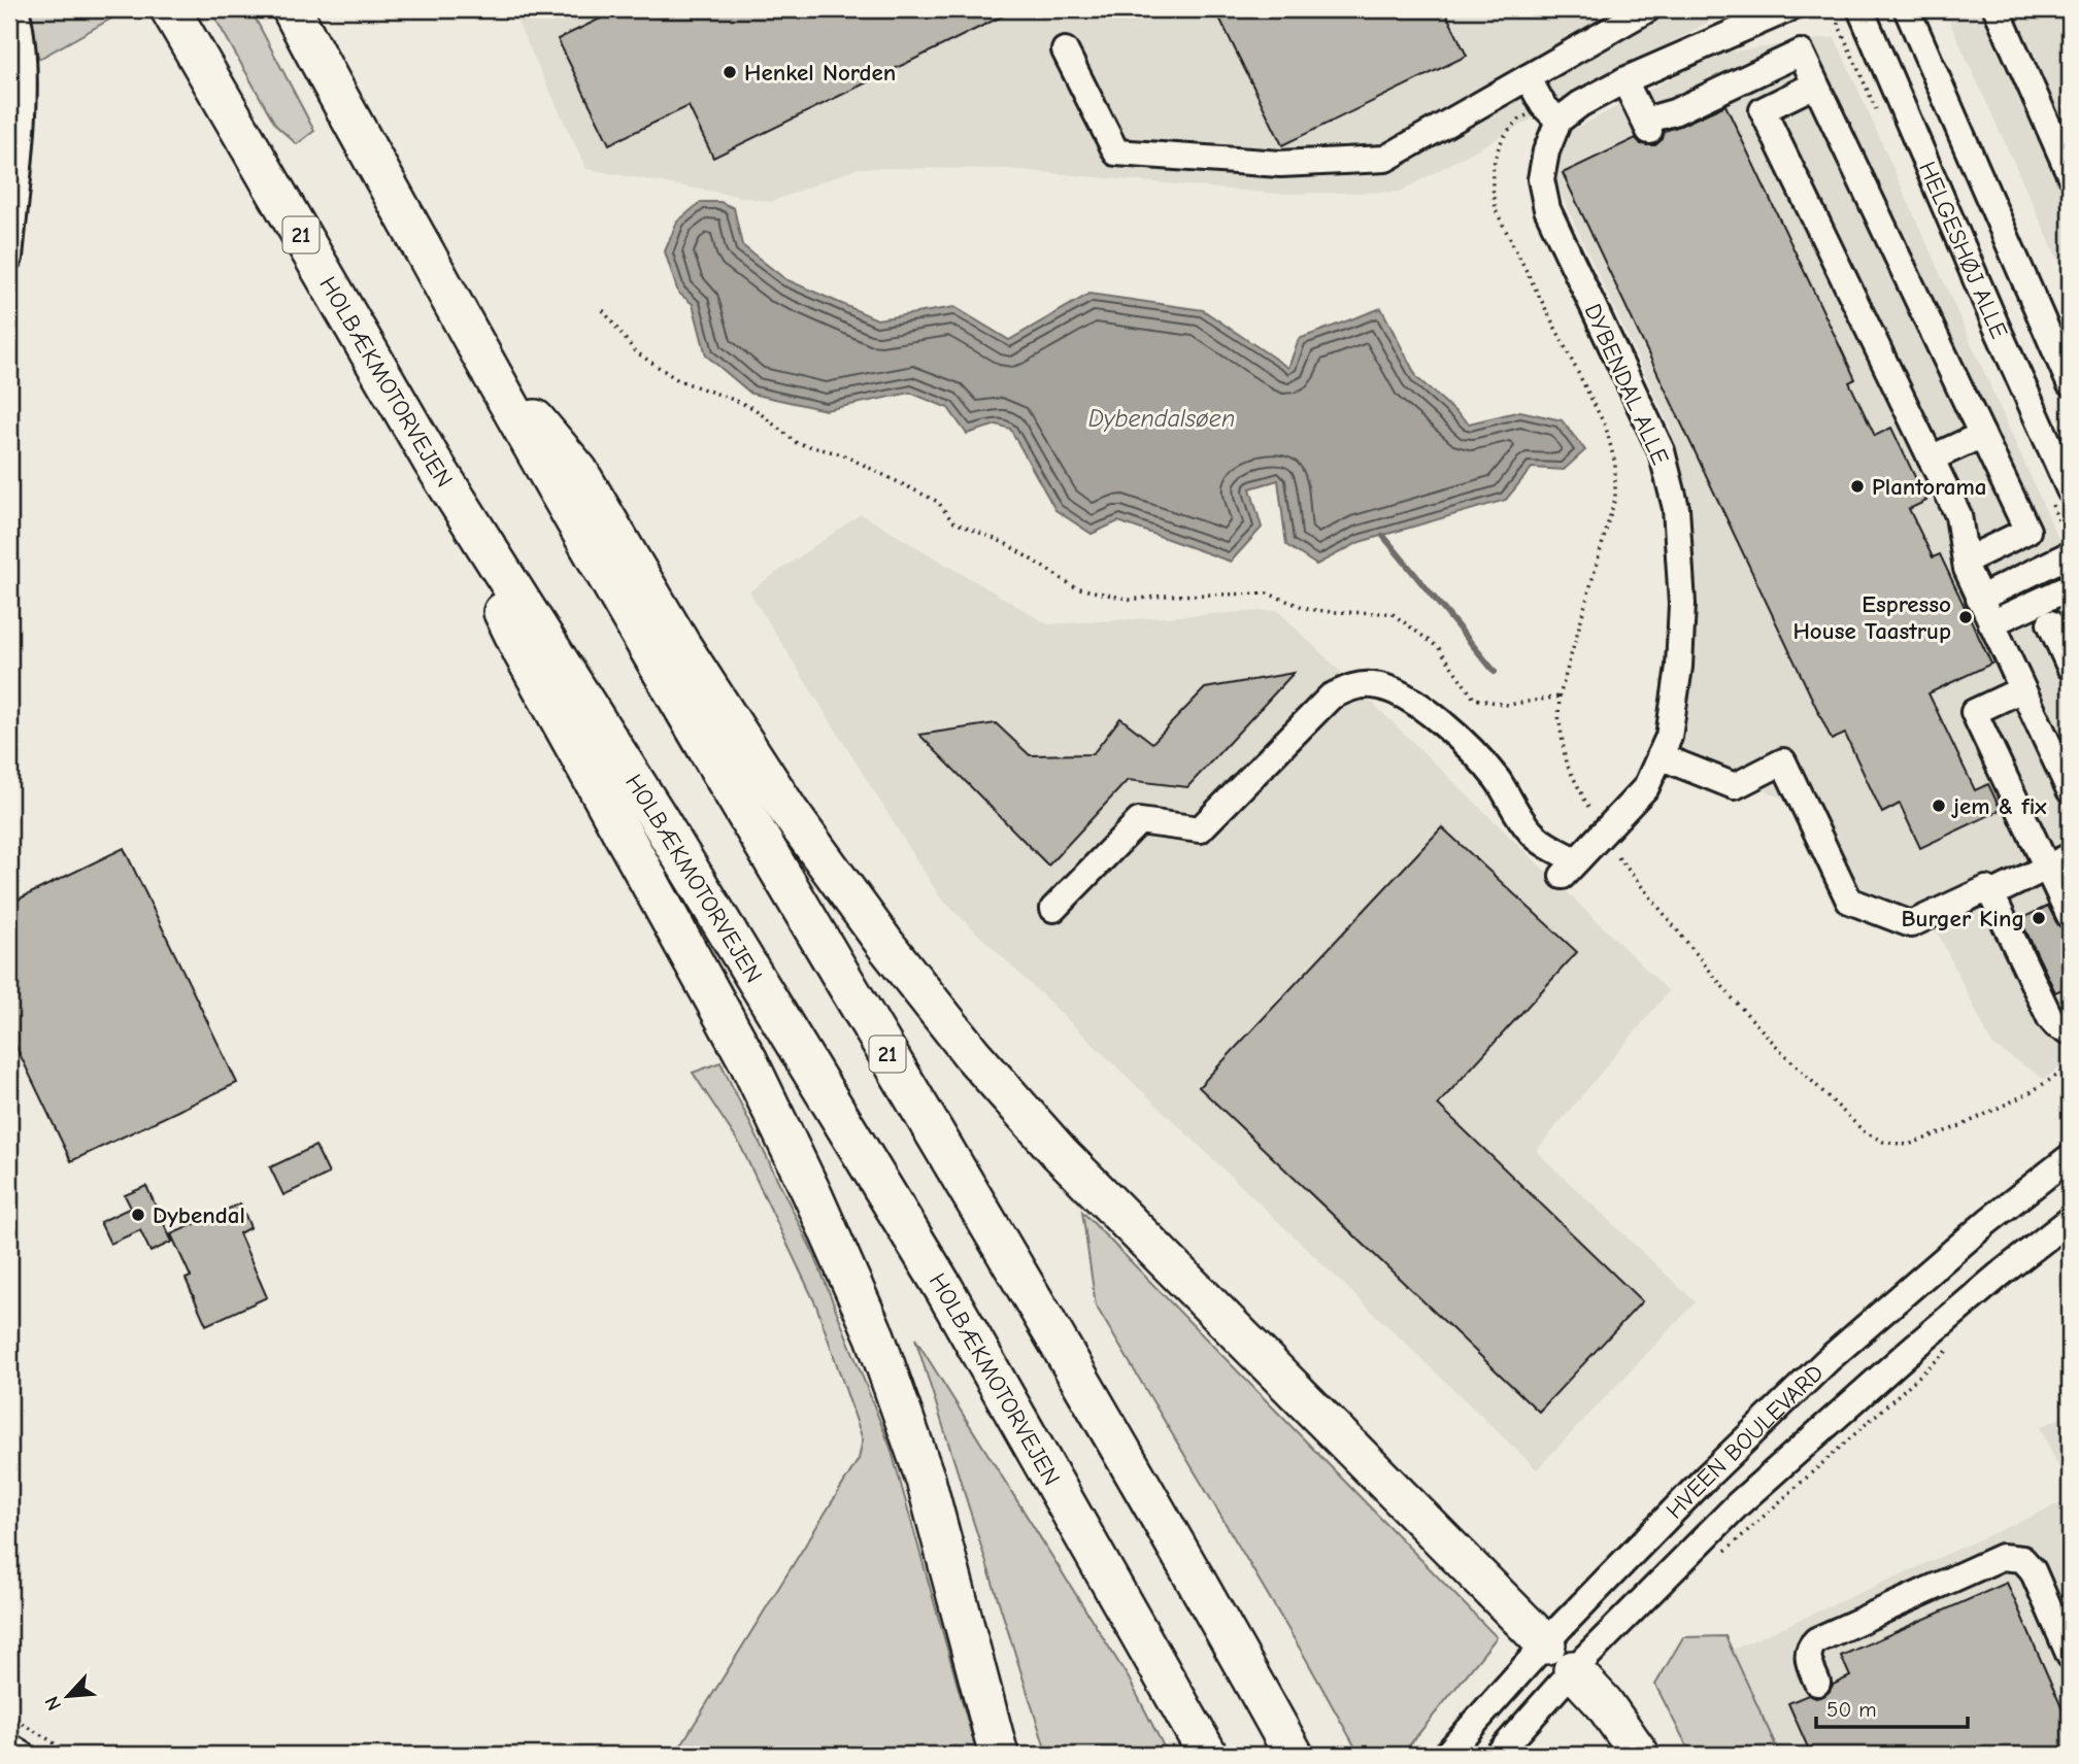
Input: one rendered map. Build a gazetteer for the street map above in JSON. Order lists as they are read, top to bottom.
{
  "streets": {
    "highway": ["21", "HOLBÆKMOTORVEJEN"],
    "street": ["HELGESHØJ ALLE", "DYBENDAL ALLE", "HVEEN BOULEVARD"]
  },
  "water": ["Dybendalsøen"],
  "places": [
    "Henkel Norden",
    "Plantorama",
    "Espresso House Taastrup",
    "jem & fix",
    "Burger King",
    "Dybendal"
  ],
  "scale_bar": "50 m",
  "north": "bottom left"
}
